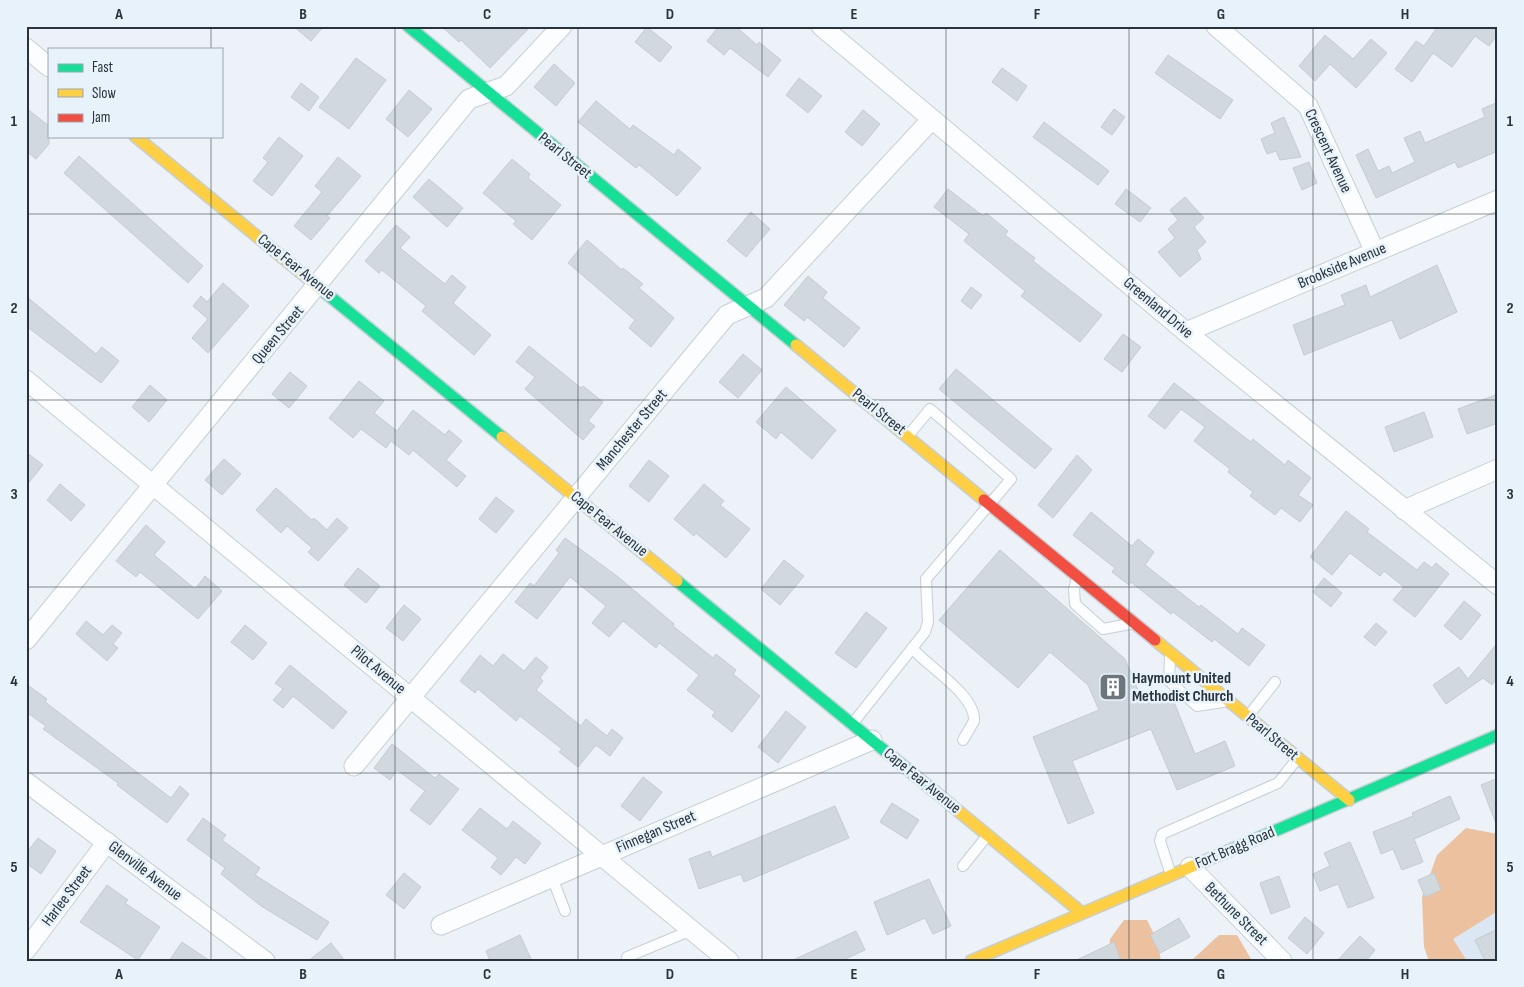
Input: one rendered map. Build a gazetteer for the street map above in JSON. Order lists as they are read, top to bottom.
{
  "streets": {
    "street": [
      "Crescent Avenue",
      "Pearl Street",
      "Brookside Avenue",
      "Cape Fear Avenue",
      "Greenland Drive",
      "Queen Street",
      "Manchester Street",
      "Pilot Avenue",
      "Finnegan Street",
      "Fort Bragg Road",
      "Glenville Avenue",
      "Harlee Street",
      "Bethune Street"
    ]
  },
  "crossings": [
    ["Crescent Avenue", "Brookside Avenue"],
    ["Pearl Street", "Queen Street"],
    ["Pearl Street", "Manchester Street"],
    ["Pearl Street", "Fort Bragg Road"],
    ["Brookside Avenue", "Greenland Drive"],
    ["Cape Fear Avenue", "Queen Street"],
    ["Cape Fear Avenue", "Manchester Street"],
    ["Cape Fear Avenue", "Finnegan Street"],
    ["Cape Fear Avenue", "Fort Bragg Road"],
    ["Greenland Drive", "Manchester Street"],
    ["Queen Street", "Pilot Avenue"],
    ["Manchester Street", "Pilot Avenue"],
    ["Pilot Avenue", "Finnegan Street"],
    ["Fort Bragg Road", "Bethune Street"],
    ["Glenville Avenue", "Harlee Street"]
  ],
  "places": {
    "building": ["Haymount United Methodist Church"]
  },
  "legend": ["Fast", "Slow", "Jam"],
  "grid": {
    "columns": [
      "A",
      "B",
      "C",
      "D",
      "E",
      "F",
      "G",
      "H"
    ],
    "rows": [
      "1",
      "2",
      "3",
      "4",
      "5"
    ]
  }
}
